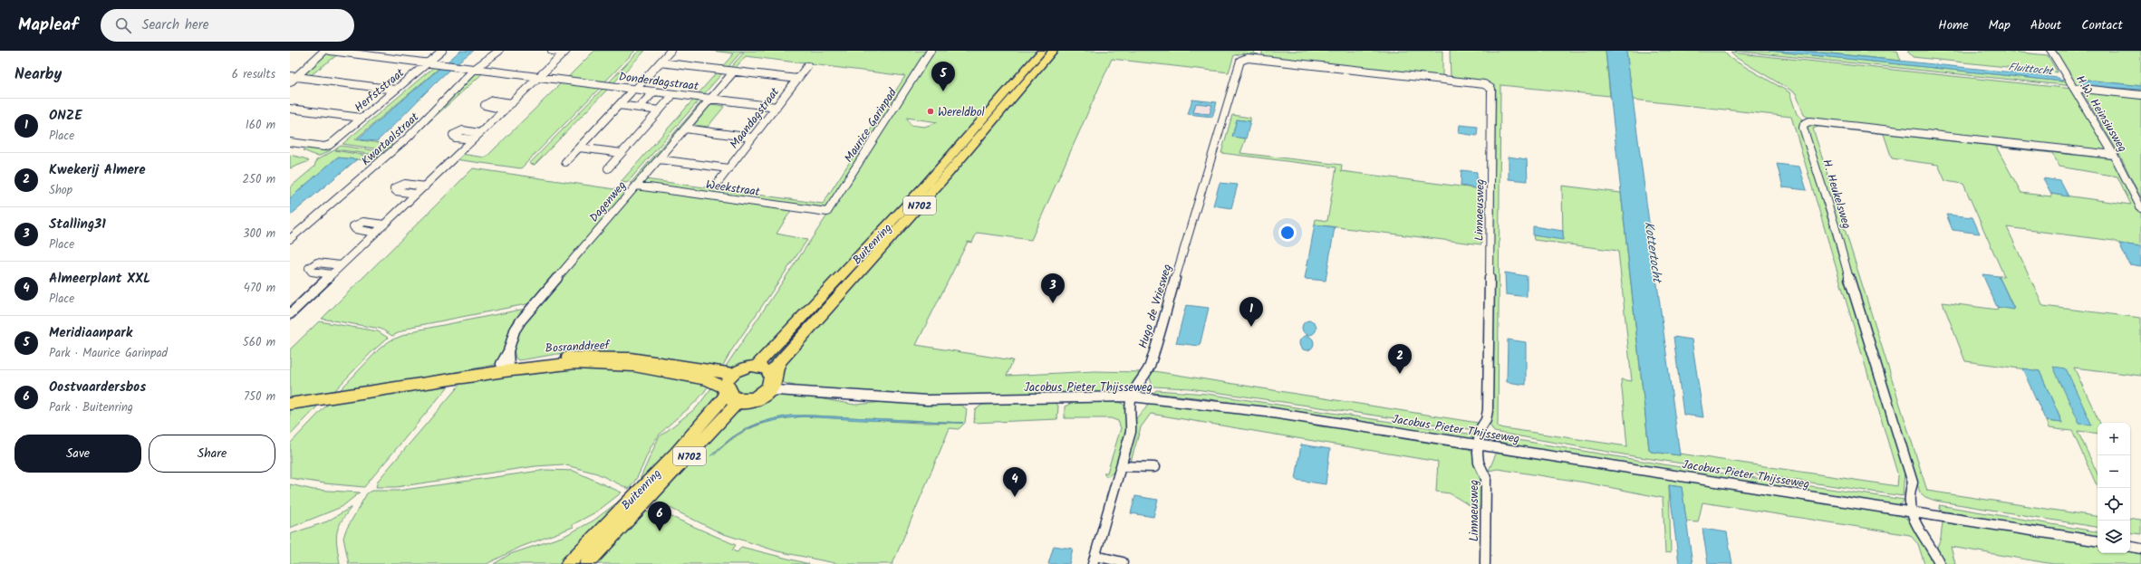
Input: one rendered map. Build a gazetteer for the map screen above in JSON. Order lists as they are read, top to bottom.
{
  "streets": {
    "highway": ["N702", "Buitenring"],
    "main road": ["Bosranddreef"],
    "street": [
      "Donderdagstraat",
      "Herfststraat",
      "H.W. Heinsiusweg",
      "Maandagstraat",
      "Maurice Garinpad",
      "Kwartaalstraat",
      "Weekstraat",
      "H. Heukelsweg",
      "Dagenweg",
      "Linnaeusweg",
      "Hugo de Vriesweg",
      "Jacobus Pieter Thijsseweg"
    ]
  },
  "crossings": [
    ["Donderdagstraat", "Herfststraat"],
    ["Donderdagstraat", "Maandagstraat"],
    ["Donderdagstraat", "Kwartaalstraat"],
    ["Donderdagstraat", "Dagenweg"],
    ["H.W. Heinsiusweg", "H. Heukelsweg"],
    ["Maurice Garinpad", "Weekstraat"],
    ["Weekstraat", "Dagenweg"],
    ["H. Heukelsweg", "Jacobus Pieter Thijsseweg"],
    ["Dagenweg", "Bosranddreef"],
    ["N702", "Buitenring"],
    ["N702", "Bosranddreef"],
    ["N702", "Jacobus Pieter Thijsseweg"],
    ["Linnaeusweg", "Hugo de Vriesweg"],
    ["Linnaeusweg", "Jacobus Pieter Thijsseweg"],
    ["Buitenring", "Bosranddreef"],
    ["Buitenring", "Jacobus Pieter Thijsseweg"],
    ["Hugo de Vriesweg", "Jacobus Pieter Thijsseweg"],
    ["Bosranddreef", "Jacobus Pieter Thijsseweg"]
  ],
  "water": ["Fluittocht", "Kottertocht"],
  "places": ["Wereldbol"],
  "page": {
    "header": "Mapleaf",
    "search": "Search here",
    "nav": [
      "Home",
      "Map",
      "About",
      "Contact"
    ],
    "heading": ["Nearby", "6 results"],
    "pins": [
      "5",
      "3",
      "1",
      "2",
      "4",
      "6"
    ],
    "list": [
      {
        "mark": "1",
        "name": "ONZE",
        "note": "Place",
        "value": "160 m"
      },
      {
        "mark": "2",
        "name": "Kwekerij Almere",
        "note": "Shop",
        "value": "250 m"
      },
      {
        "mark": "3",
        "name": "Stalling31",
        "note": "Place",
        "value": "300 m"
      },
      {
        "mark": "4",
        "name": "Almeerplant XXL",
        "note": "Place",
        "value": "470 m"
      },
      {
        "mark": "5",
        "name": "Meridiaanpark",
        "note": "Park · Maurice Garinpad",
        "value": "560 m"
      },
      {
        "mark": "6",
        "name": "Oostvaardersbos",
        "note": "Park · Buitenring",
        "value": "750 m"
      }
    ],
    "map_buttons": ["+", "−"],
    "buttons": ["Save", "Share"]
  }
}
